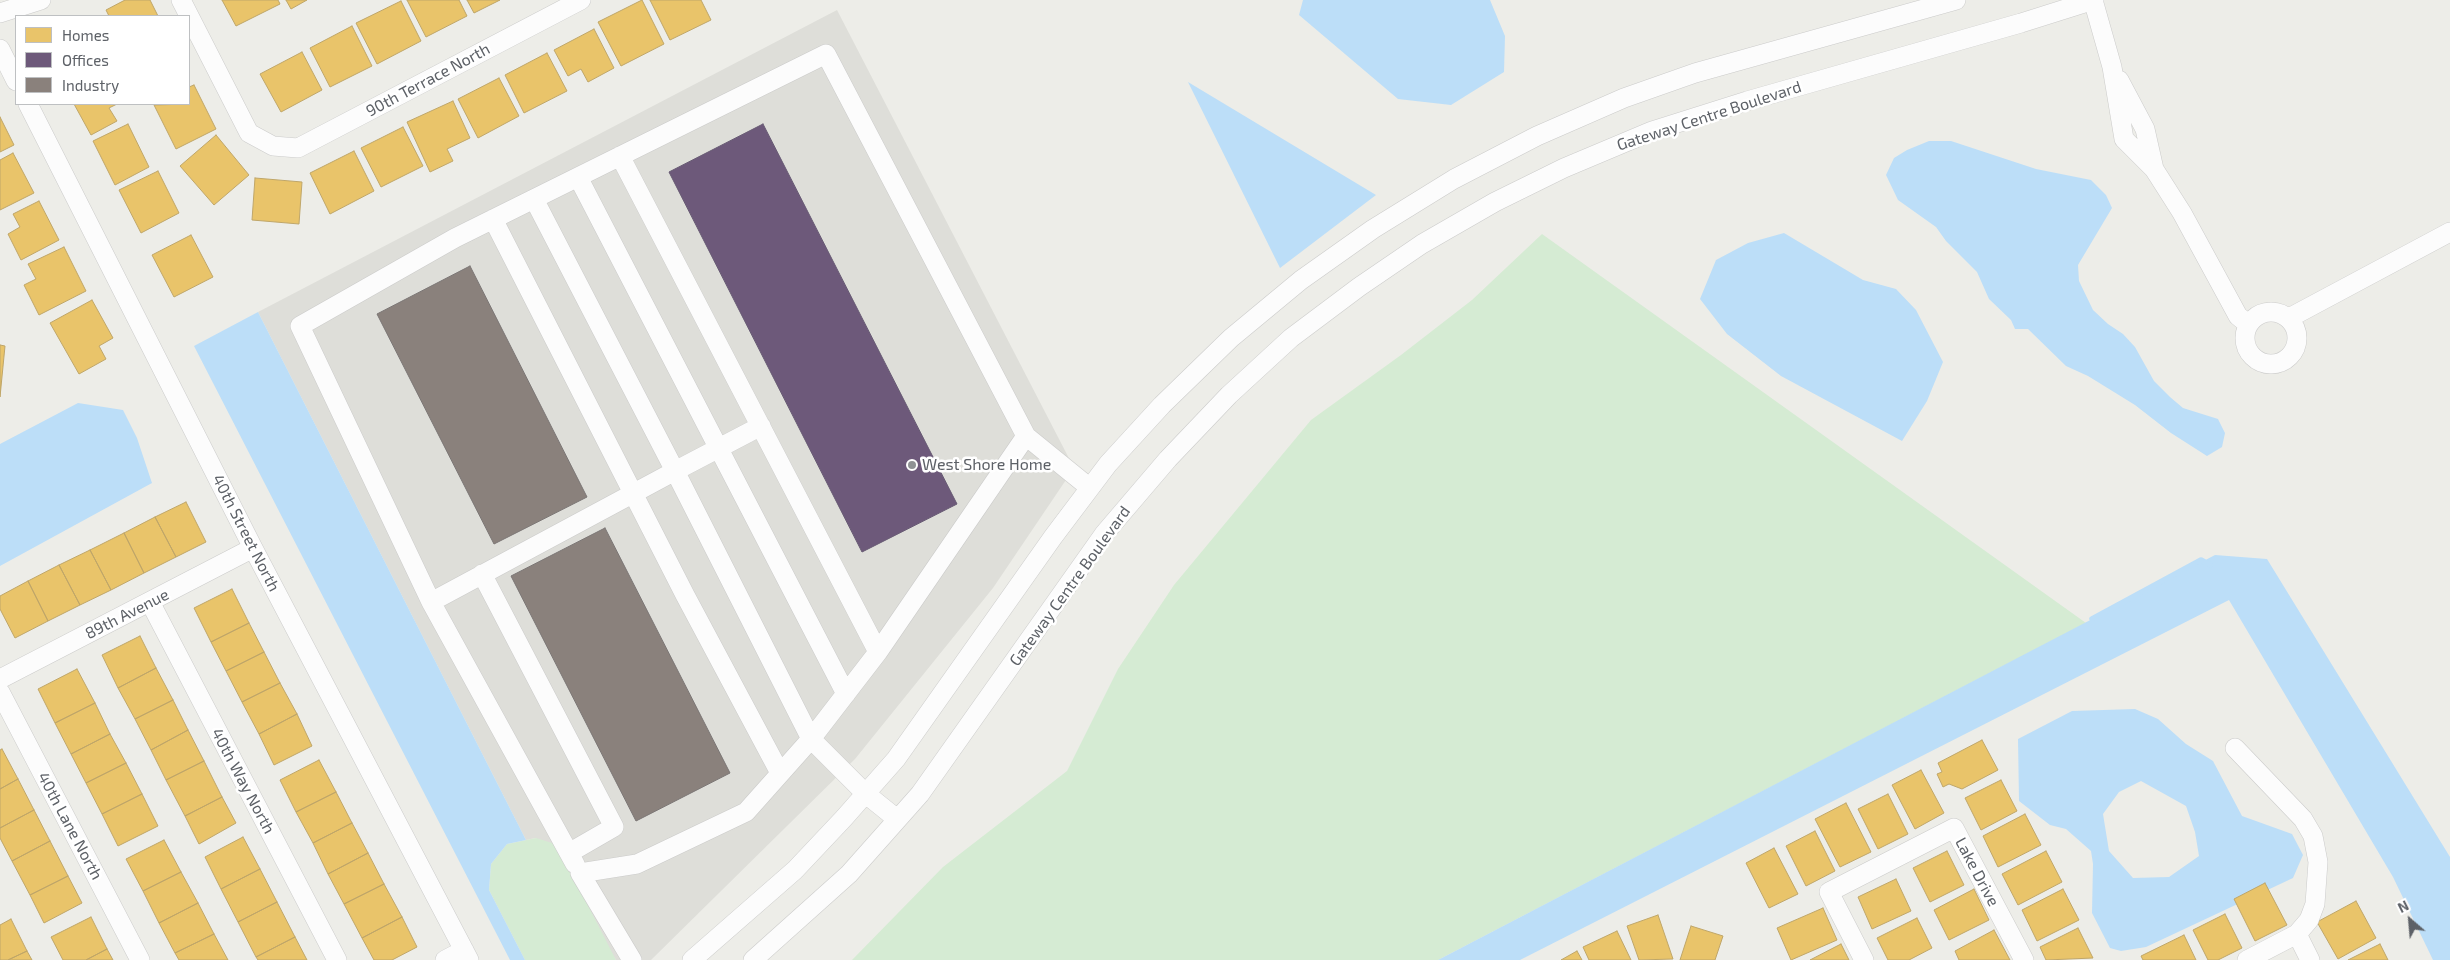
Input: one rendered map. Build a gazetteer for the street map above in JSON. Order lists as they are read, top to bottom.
{
  "streets": {
    "street": [
      "90th Terrace North",
      "Gateway Centre Boulevard",
      "40th Street North",
      "89th Avenue",
      "40th Way North",
      "40th Lane North",
      "Lake Drive"
    ]
  },
  "crossings": [
    ["40th Street North", "89th Avenue"],
    ["89th Avenue", "40th Way North"]
  ],
  "places": ["West Shore Home"],
  "legend": ["Homes", "Offices", "Industry"],
  "north": "top left"
}
